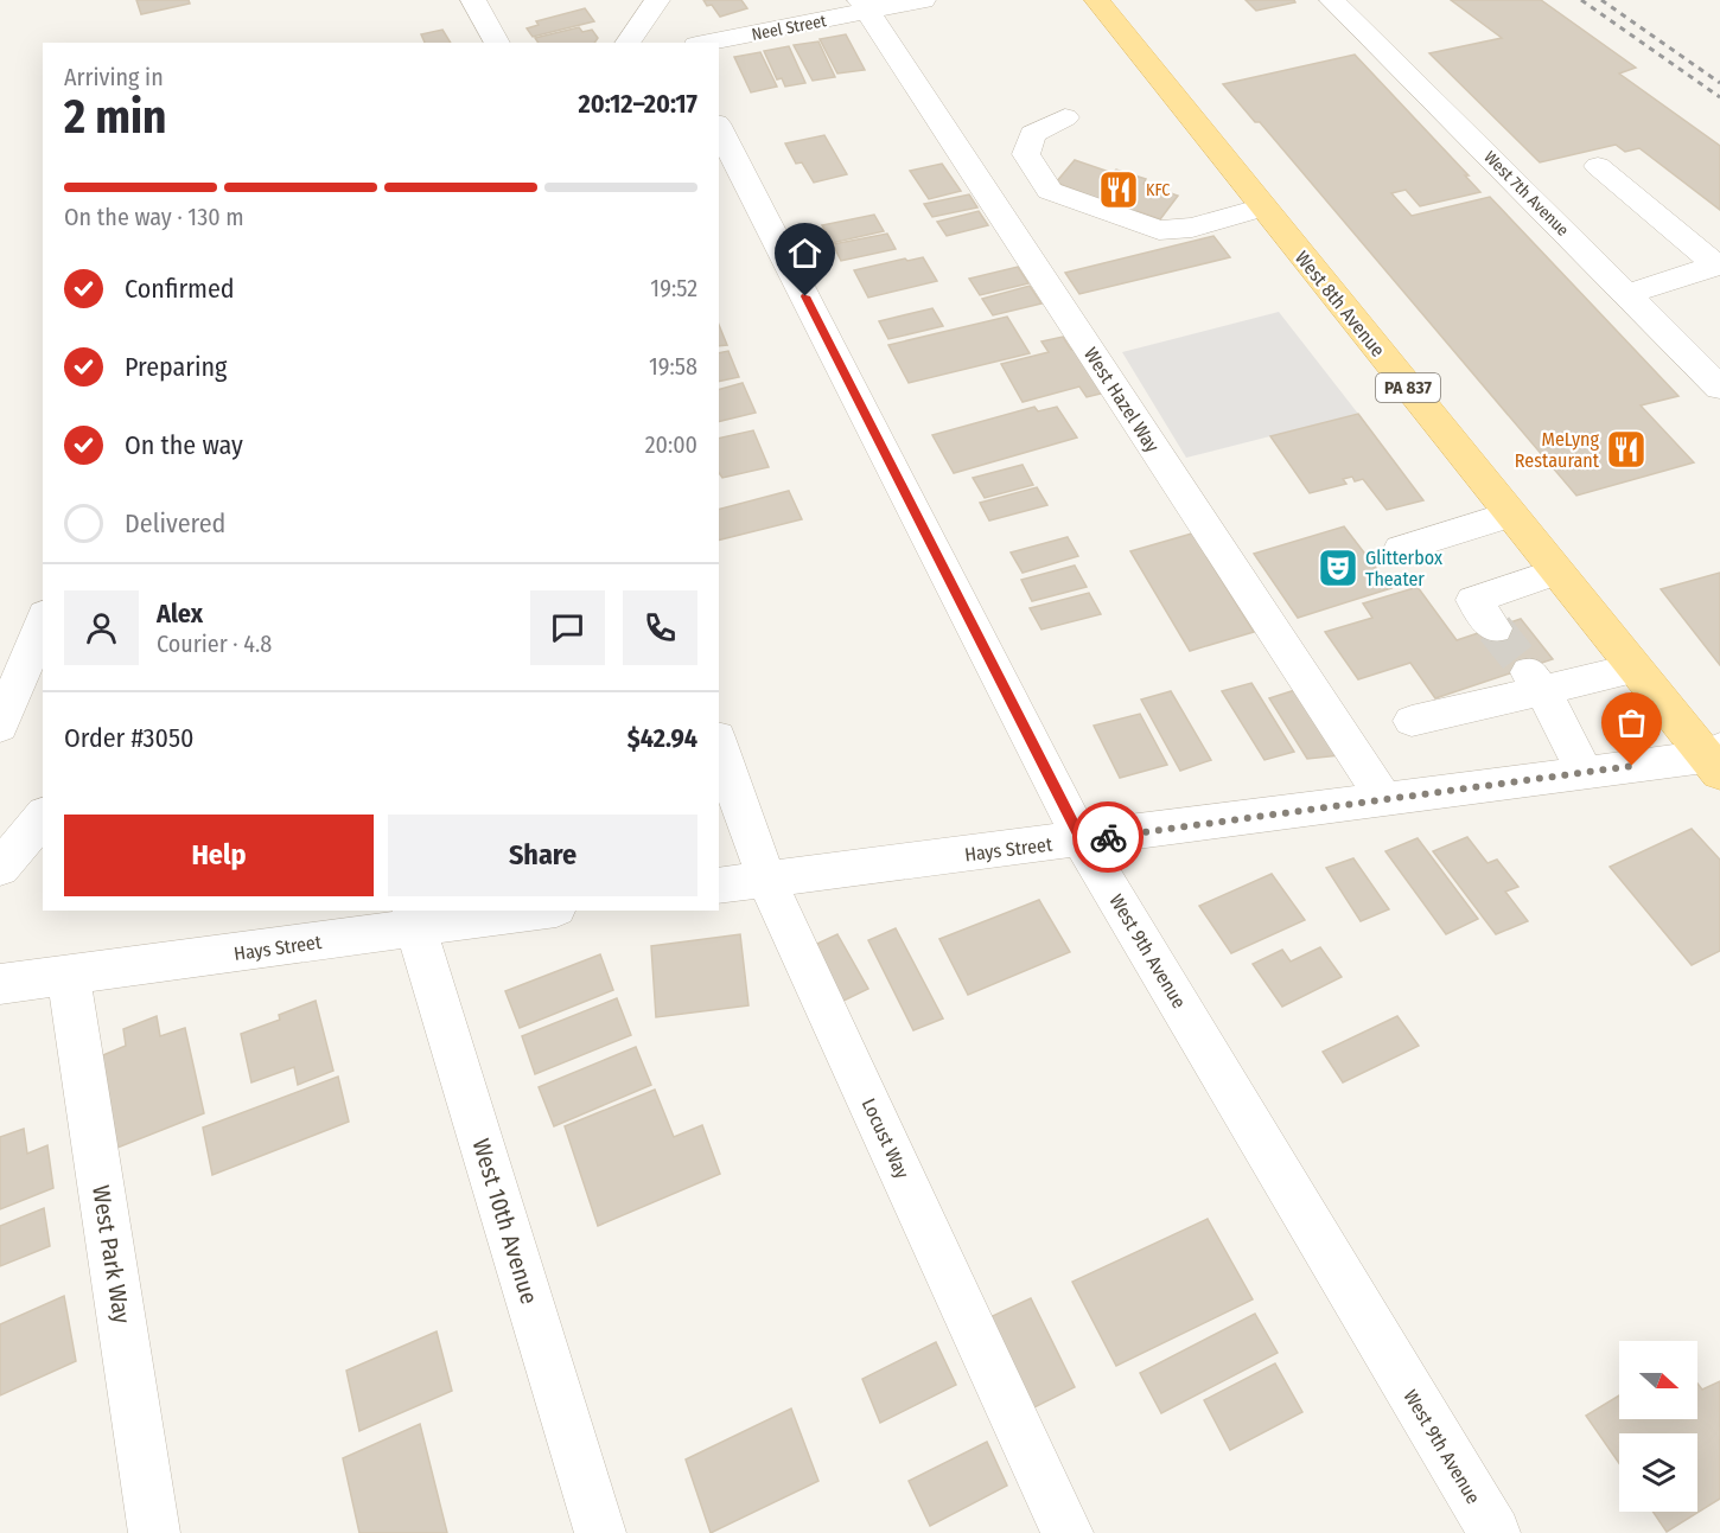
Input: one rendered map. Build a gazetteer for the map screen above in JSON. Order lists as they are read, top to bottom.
{
  "streets": {
    "main road": ["West 8th Avenue", "PA 837"],
    "street": [
      "Neel Street",
      "West 7th Avenue",
      "West Hazel Way",
      "Hays Street",
      "West 9th Avenue",
      "Locust Way",
      "West 10th Avenue",
      "West Park Way"
    ]
  },
  "crossings": [
    ["Neel Street", "West Hazel Way"],
    ["West 8th Avenue", "Hays Street"],
    ["West Hazel Way", "Hays Street"],
    ["Hays Street", "West 9th Avenue"],
    ["Hays Street", "Locust Way"],
    ["Hays Street", "West 10th Avenue"],
    ["Hays Street", "West Park Way"]
  ],
  "places": {
    "restaurant": ["KFC", "MeLyng Restaurant"],
    "theatre": ["Glitterbox Theater"]
  },
  "north": "right",
  "page": {
    "heading": ["2 min", "Arriving in", "20:12–20:17"],
    "panel": [
      "Alex",
      "Courier · 4.8",
      "Order #3050",
      "$42.94"
    ],
    "bar": "On the way · 130 m",
    "list": [
      ["Confirmed", "19:52"],
      ["Preparing", "19:58"],
      ["On the way", "20:00"],
      "Delivered"
    ],
    "buttons": ["Help", "Share"]
  }
}
